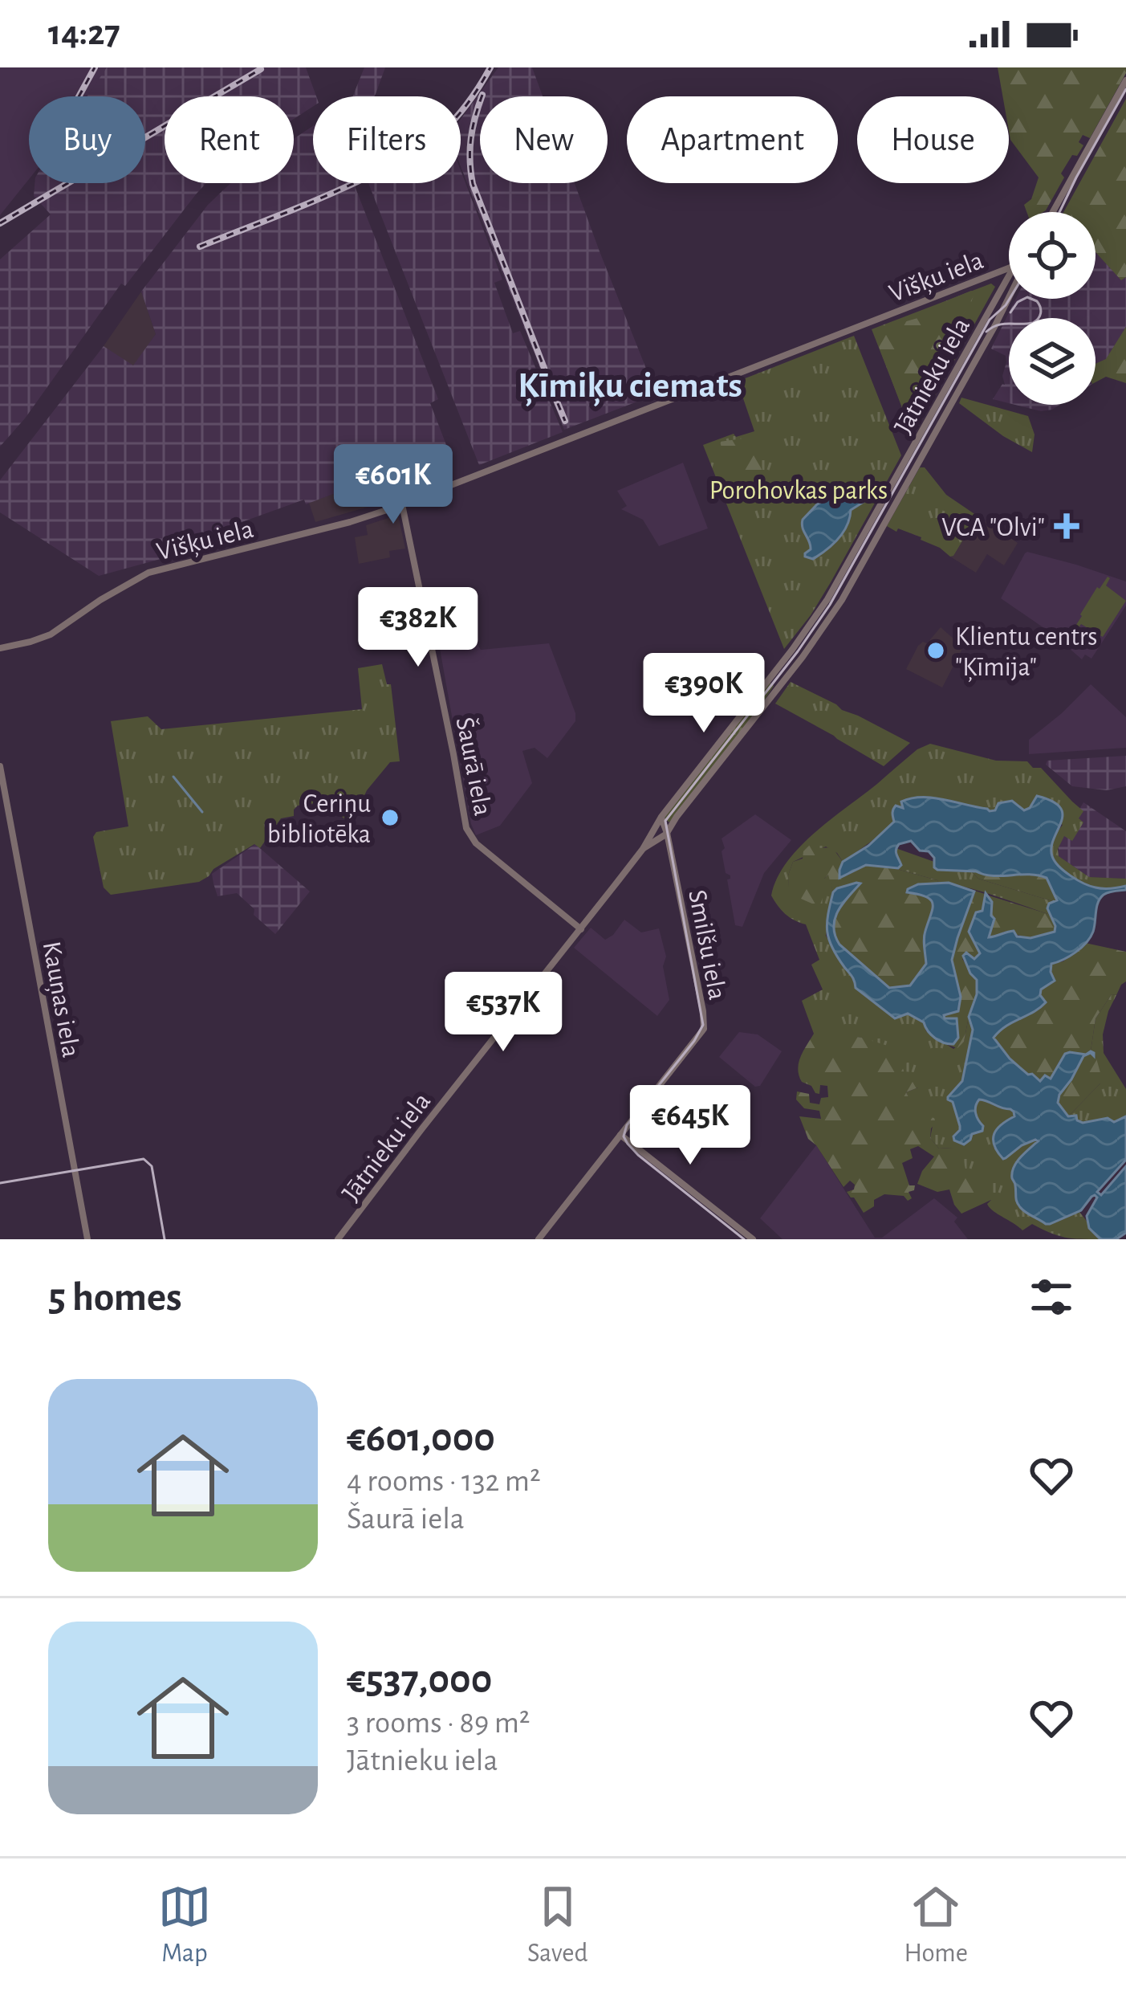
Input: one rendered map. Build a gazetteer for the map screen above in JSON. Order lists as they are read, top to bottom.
{
  "streets": {
    "street": [
      "Višķu iela",
      "Jātnieku iela",
      "Šaurā iela",
      "Smilšu iela",
      "Kauņas iela"
    ]
  },
  "crossings": [
    ["Višķu iela", "Šaurā iela"],
    ["Jātnieku iela", "Šaurā iela"],
    ["Jātnieku iela", "Smilšu iela"]
  ],
  "districts": ["Ķīmiķu ciemats"],
  "parks": ["Porohovkas parks"],
  "places": {
    "health": ["VCA \"Olvi\""],
    "other": ["Klientu centrs \"Ķīmija\"", "Ceriņu bibliotēka"]
  },
  "page": {
    "status": "14:27",
    "chip": [
      "Buy",
      "Rent",
      "Filters",
      "New",
      "Apartment",
      "House"
    ],
    "price": [
      "€601K",
      "€382K",
      "€390K",
      "€537K",
      "€645K"
    ],
    "heading": "5 homes",
    "list": [
      {
        "name": "€601,000",
        "note": "4 rooms · 132 m² · Šaurā iela"
      },
      {
        "name": "€537,000",
        "note": "3 rooms · 89 m² · Jātnieku iela"
      }
    ],
    "tabs": ["Map", "Saved", "Home"]
  }
}
